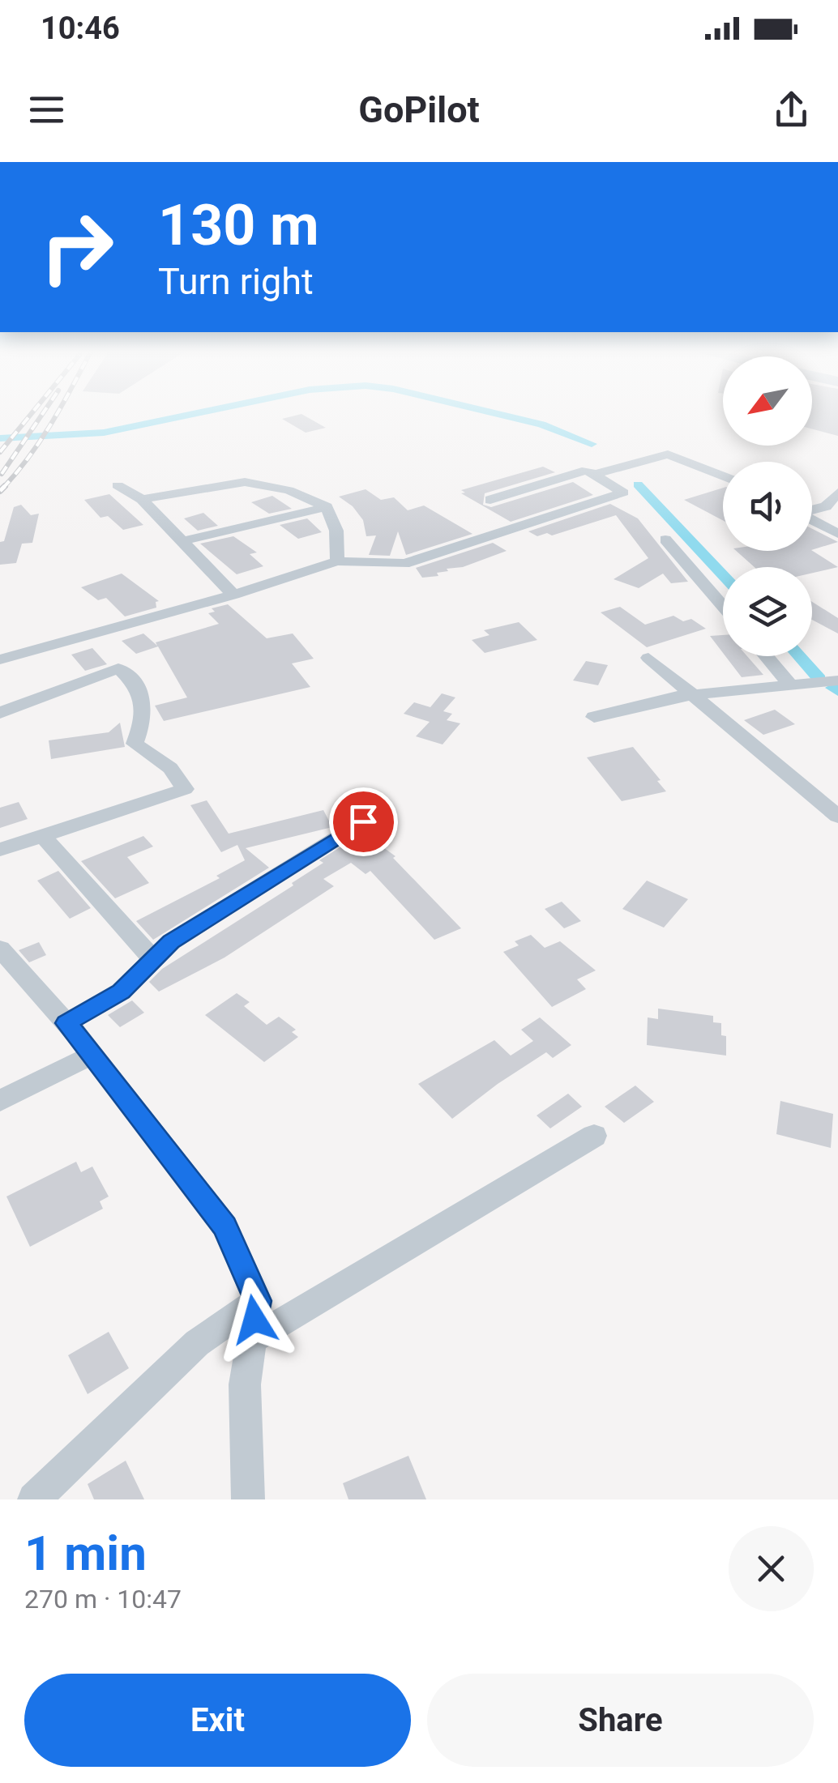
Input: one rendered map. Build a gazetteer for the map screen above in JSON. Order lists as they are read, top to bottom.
{
  "north": "bottom left",
  "page": {
    "status": "10:46",
    "header": "GoPilot",
    "turn": ["130 m", "Turn right"],
    "heading": ["1 min", "270 m · 10:47"],
    "buttons": ["Exit", "Share"]
  }
}
